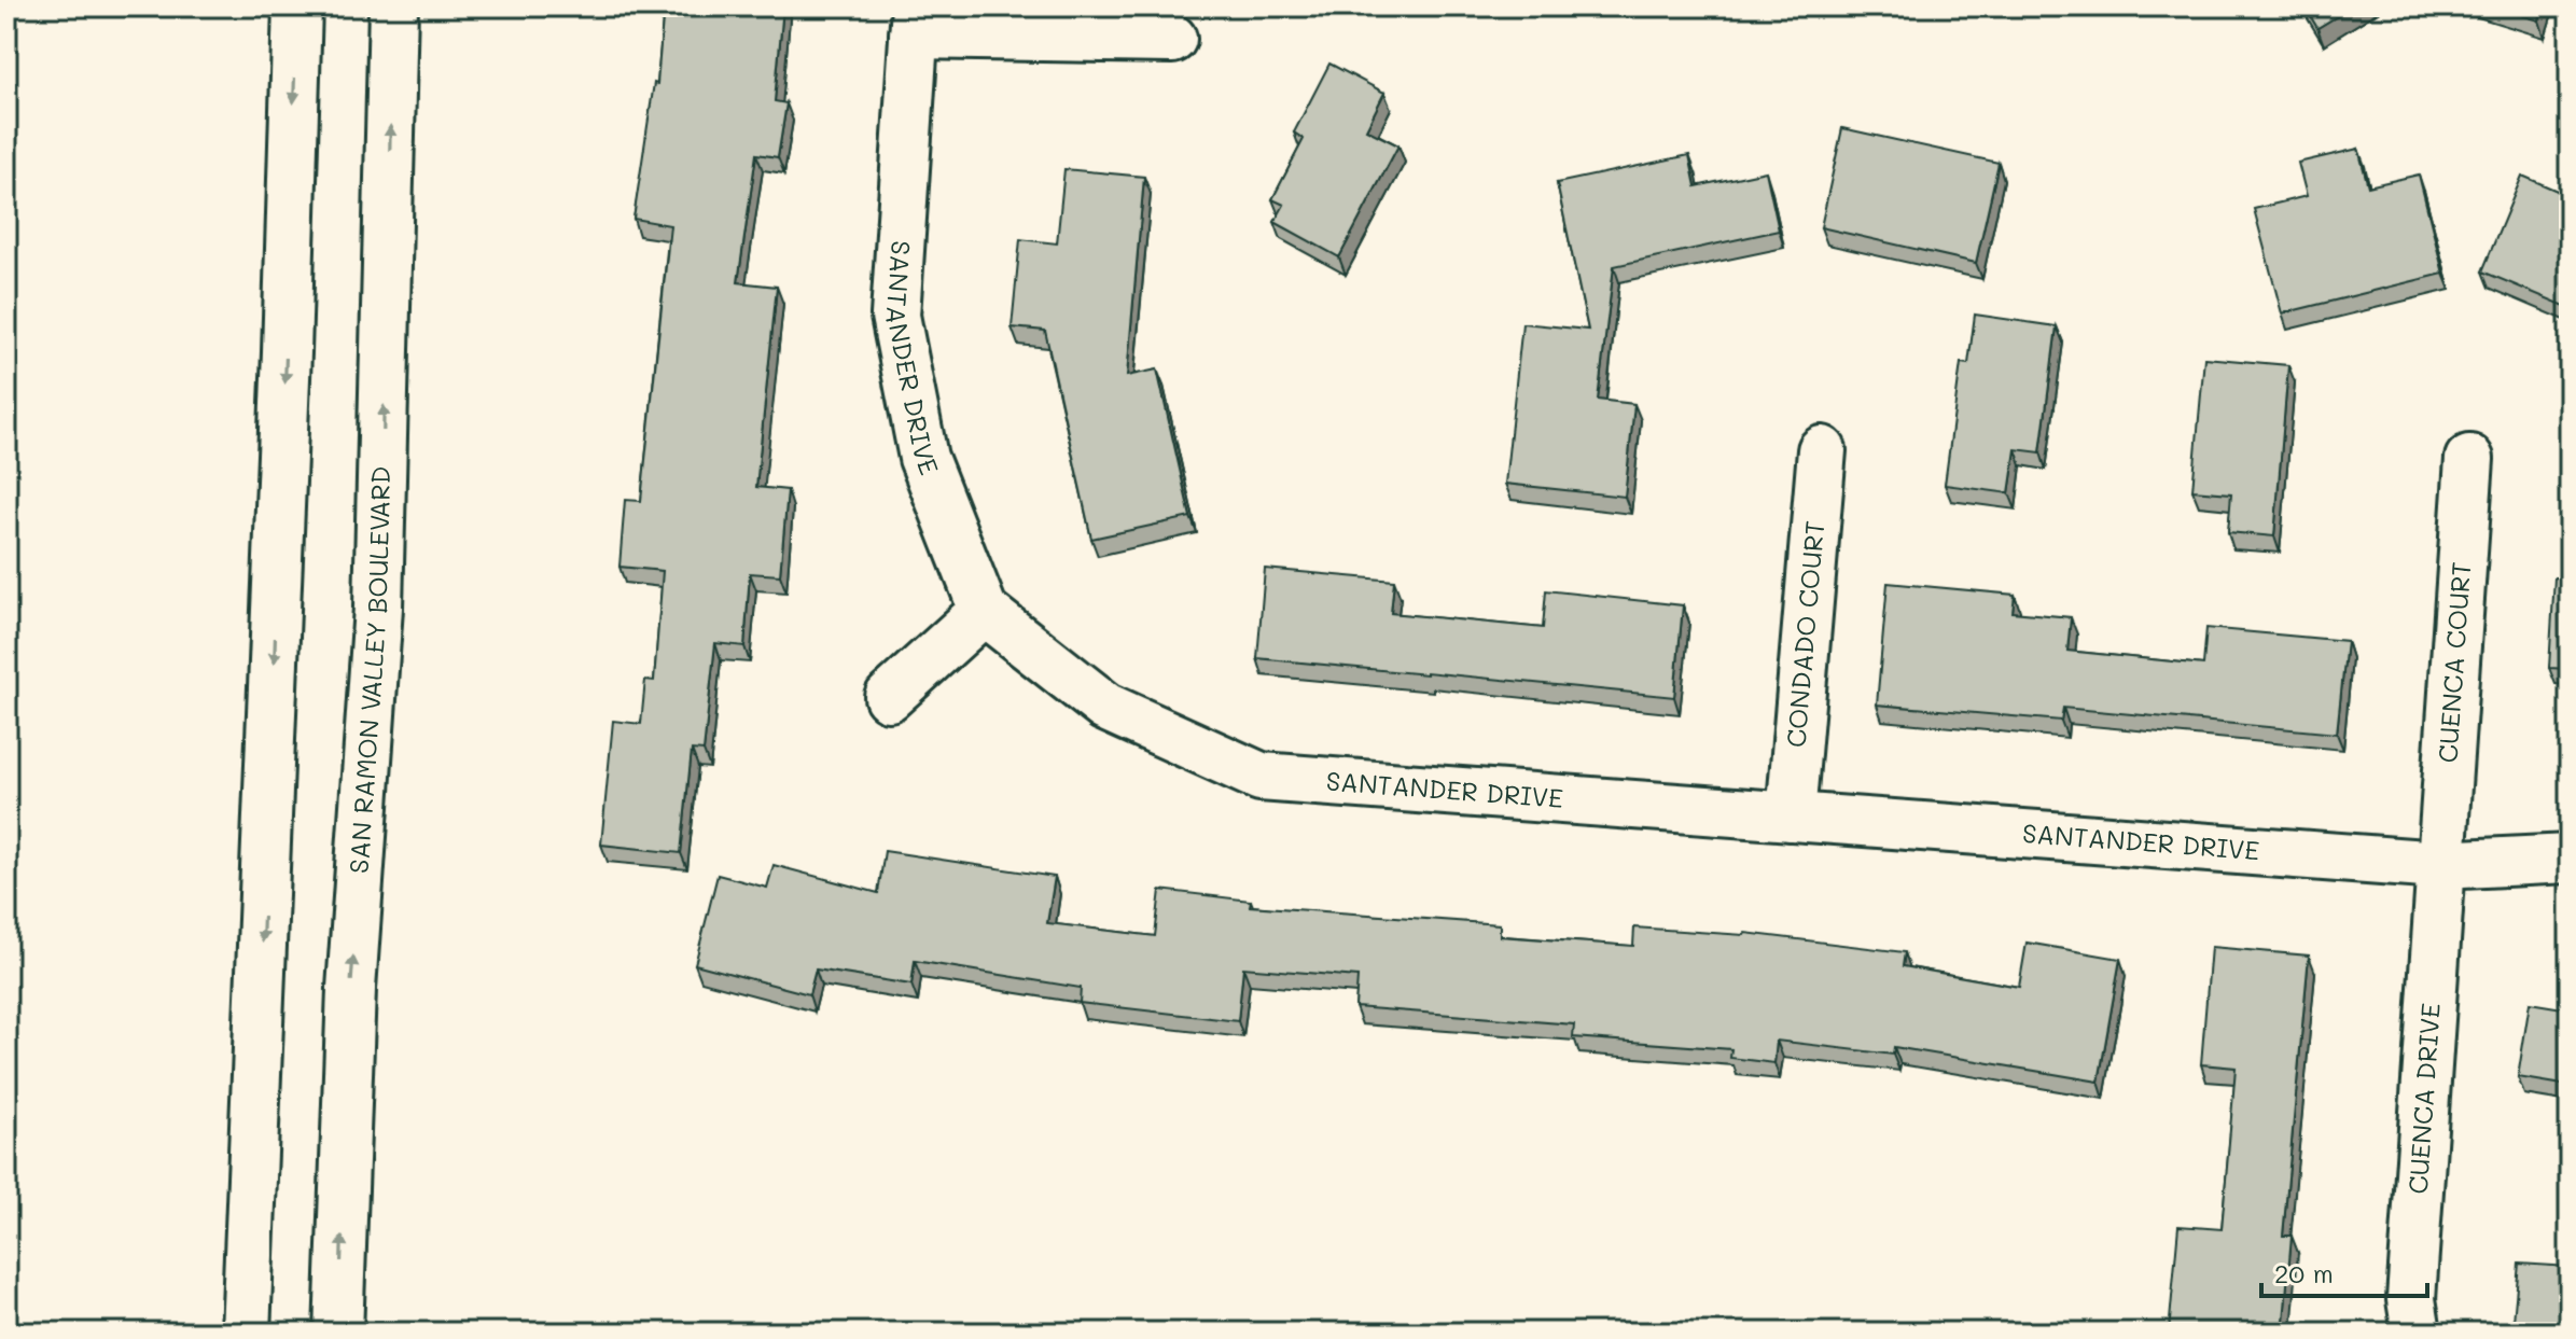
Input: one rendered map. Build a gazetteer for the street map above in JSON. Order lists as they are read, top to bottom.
{
  "streets": {
    "street": [
      "SANTANDER DRIVE",
      "CONDADO COURT",
      "CUENCA COURT",
      "SAN RAMON VALLEY BOULEVARD",
      "CUENCA DRIVE"
    ]
  },
  "crossings": [
    ["SANTANDER DRIVE", "CONDADO COURT"],
    ["SANTANDER DRIVE", "CUENCA COURT"],
    ["SANTANDER DRIVE", "CUENCA DRIVE"],
    ["CUENCA COURT", "CUENCA DRIVE"]
  ],
  "scale_bar": "20 m"
}
